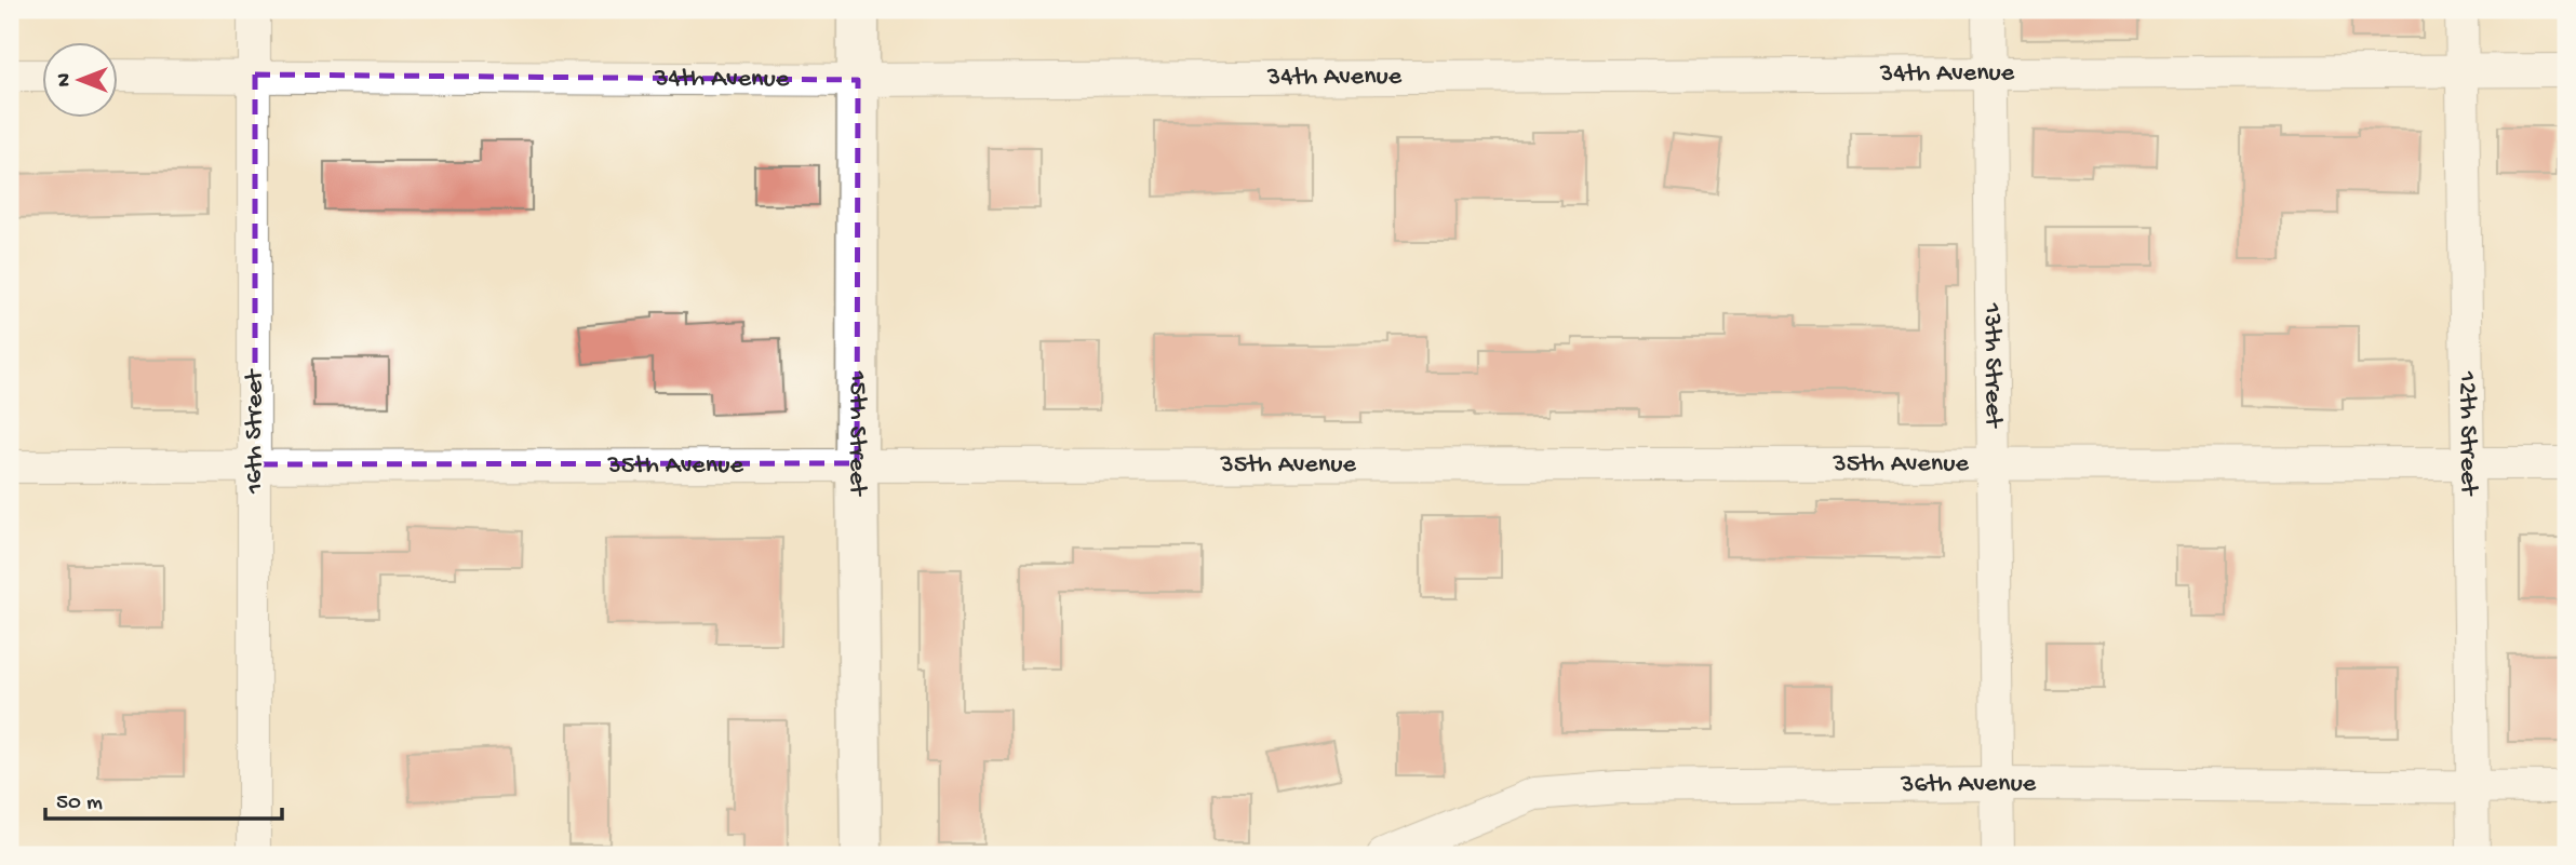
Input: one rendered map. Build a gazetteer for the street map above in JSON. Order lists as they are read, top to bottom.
{
  "streets": {
    "street": [
      "34th Avenue",
      "13th Street",
      "16th Street",
      "15th Street",
      "12th Street",
      "35th Avenue",
      "36th Avenue"
    ]
  },
  "crossings": [
    ["34th Avenue", "13th Street"],
    ["34th Avenue", "16th Street"],
    ["34th Avenue", "15th Street"],
    ["34th Avenue", "12th Street"],
    ["13th Street", "35th Avenue"],
    ["13th Street", "36th Avenue"],
    ["16th Street", "35th Avenue"],
    ["15th Street", "35th Avenue"],
    ["12th Street", "35th Avenue"],
    ["12th Street", "36th Avenue"]
  ],
  "scale_bar": "50 m",
  "north": "left"
}
